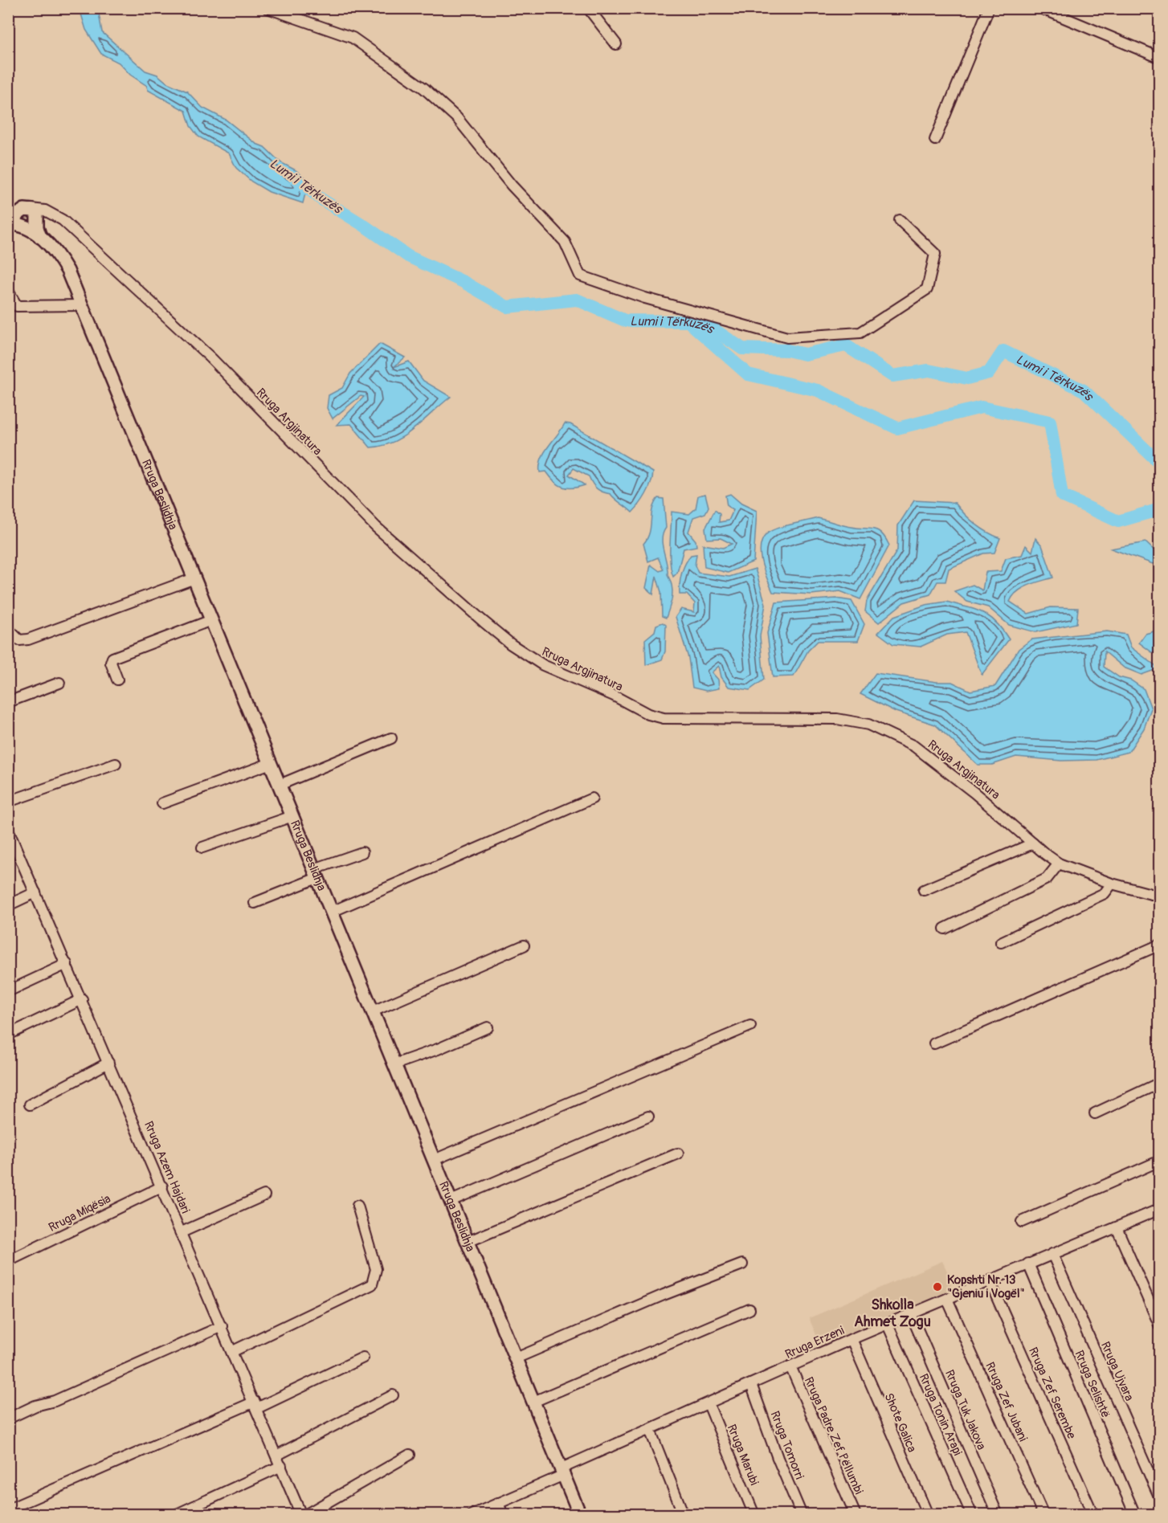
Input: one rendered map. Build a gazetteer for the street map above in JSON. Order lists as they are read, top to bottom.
{
  "streets": {
    "main road": ["Rruga Beslidhja"],
    "street": [
      "Rruga Argjinatura",
      "Rruga Azem Hajdari",
      "Rruga Miqësia",
      "Rruga Erzeni",
      "Rruga Ujvara",
      "Rruga Selishtë",
      "Rruga Zef Serembe",
      "Rruga Zef Jubani",
      "Rruga Tuk Jakova",
      "Rruga Tonin Arapi",
      "Shote Galica",
      "Rruga Padre Zef Pëllumbi",
      "Rruga Tomorri",
      "Rruga Marubi"
    ]
  },
  "crossings": [
    ["Rruga Argjinatura", "Rruga Beslidhja"],
    ["Rruga Beslidhja", "Rruga Erzeni"],
    ["Rruga Azem Hajdari", "Rruga Miqësia"],
    ["Rruga Erzeni", "Rruga Ujvara"],
    ["Rruga Erzeni", "Rruga Selishtë"],
    ["Rruga Erzeni", "Rruga Zef Serembe"],
    ["Rruga Erzeni", "Rruga Zef Jubani"],
    ["Rruga Erzeni", "Rruga Tuk Jakova"],
    ["Rruga Erzeni", "Rruga Tonin Arapi"],
    ["Rruga Erzeni", "Shote Galica"],
    ["Rruga Erzeni", "Rruga Padre Zef Pëllumbi"],
    ["Rruga Erzeni", "Rruga Tomorri"],
    ["Rruga Erzeni", "Rruga Marubi"]
  ],
  "districts": ["Shkolla Ahmet Zogu"],
  "water": ["Lumi i Tërkuzës"],
  "places": ["Kopshti Nr. 13 \"Gjeniu i Vogël\""]
}
